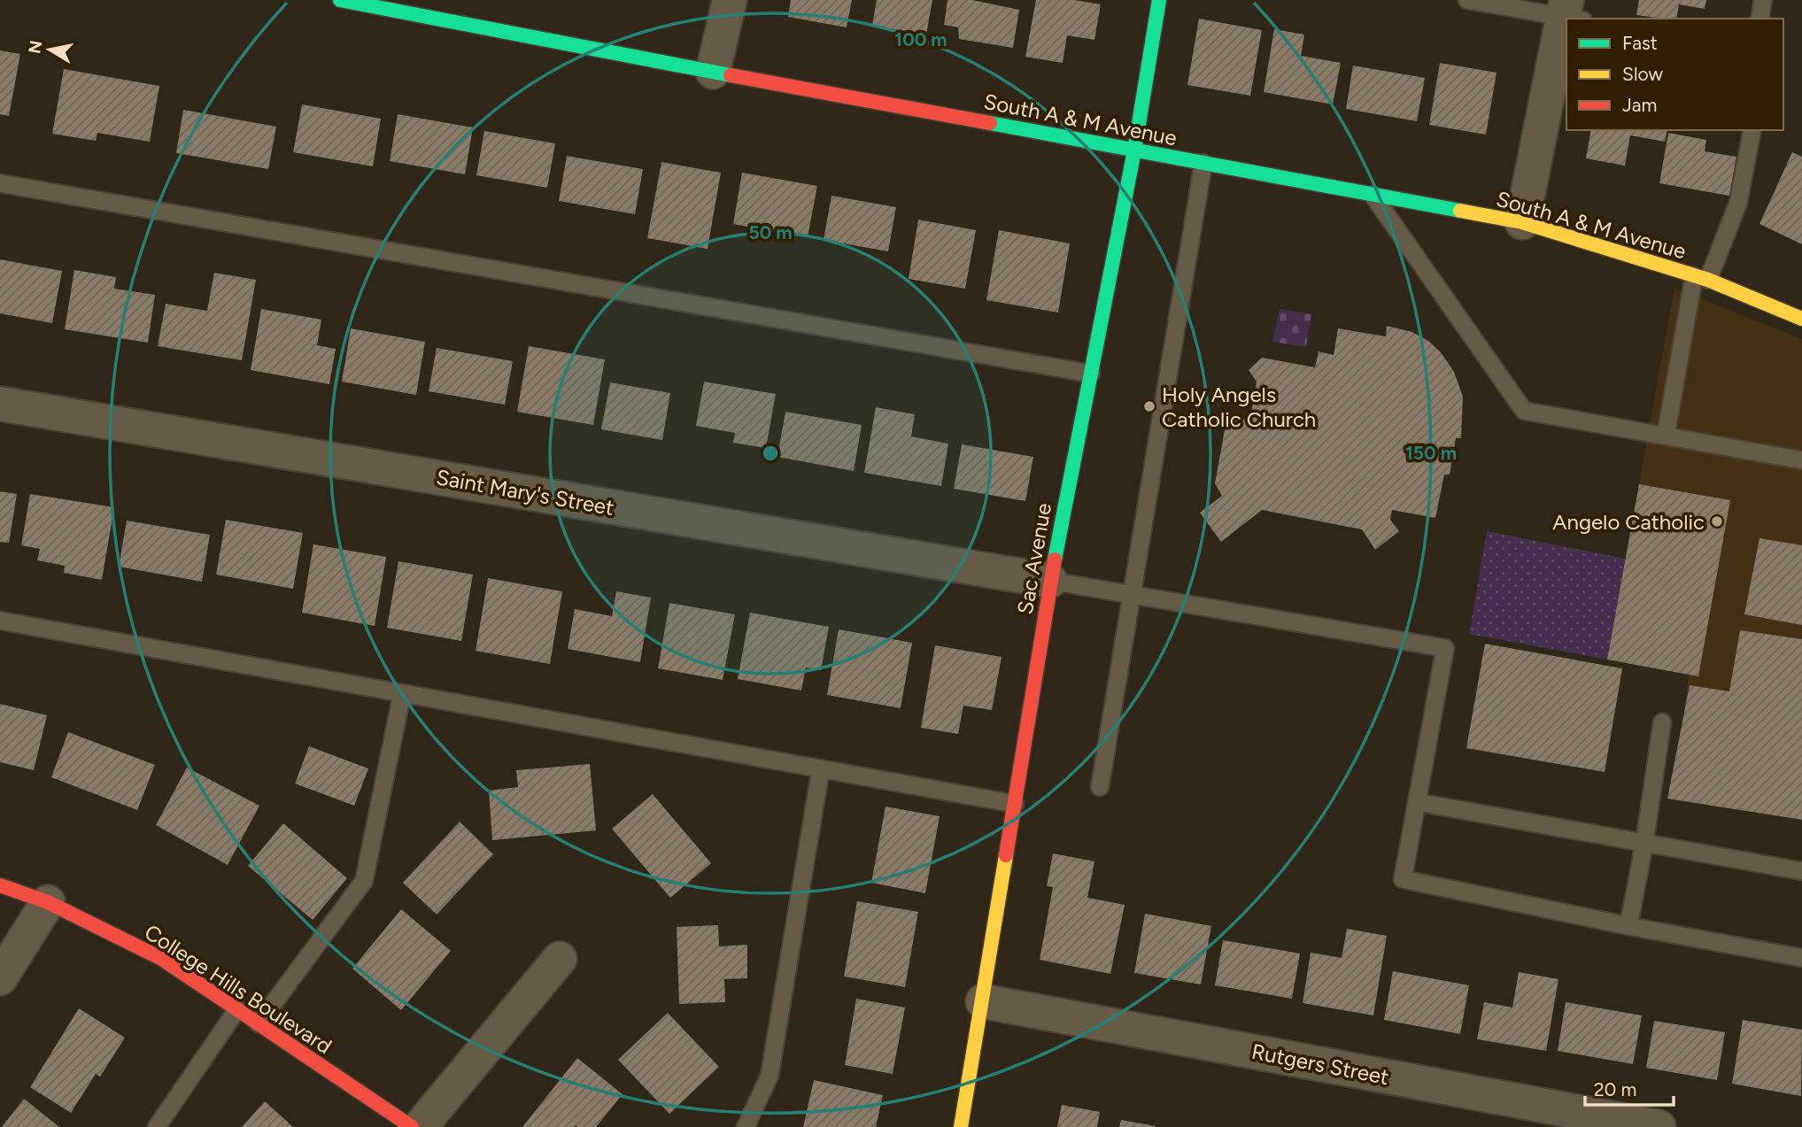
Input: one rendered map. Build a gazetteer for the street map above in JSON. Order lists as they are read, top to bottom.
{
  "streets": {
    "street": [
      "South A & M Avenue",
      "Saint Mary's Street",
      "Sac Avenue",
      "College Hills Boulevard",
      "Rutgers Street"
    ]
  },
  "crossings": [
    ["South A & M Avenue", "Sac Avenue"],
    ["Saint Mary's Street", "Sac Avenue"],
    ["Sac Avenue", "Rutgers Street"]
  ],
  "places": ["Holy Angels Catholic Church", "Angelo Catholic"],
  "legend": ["Fast", "Slow", "Jam"],
  "scale_bar": "20 m",
  "north": "left",
  "rings": ["100 m", "50 m", "150 m"]
}
